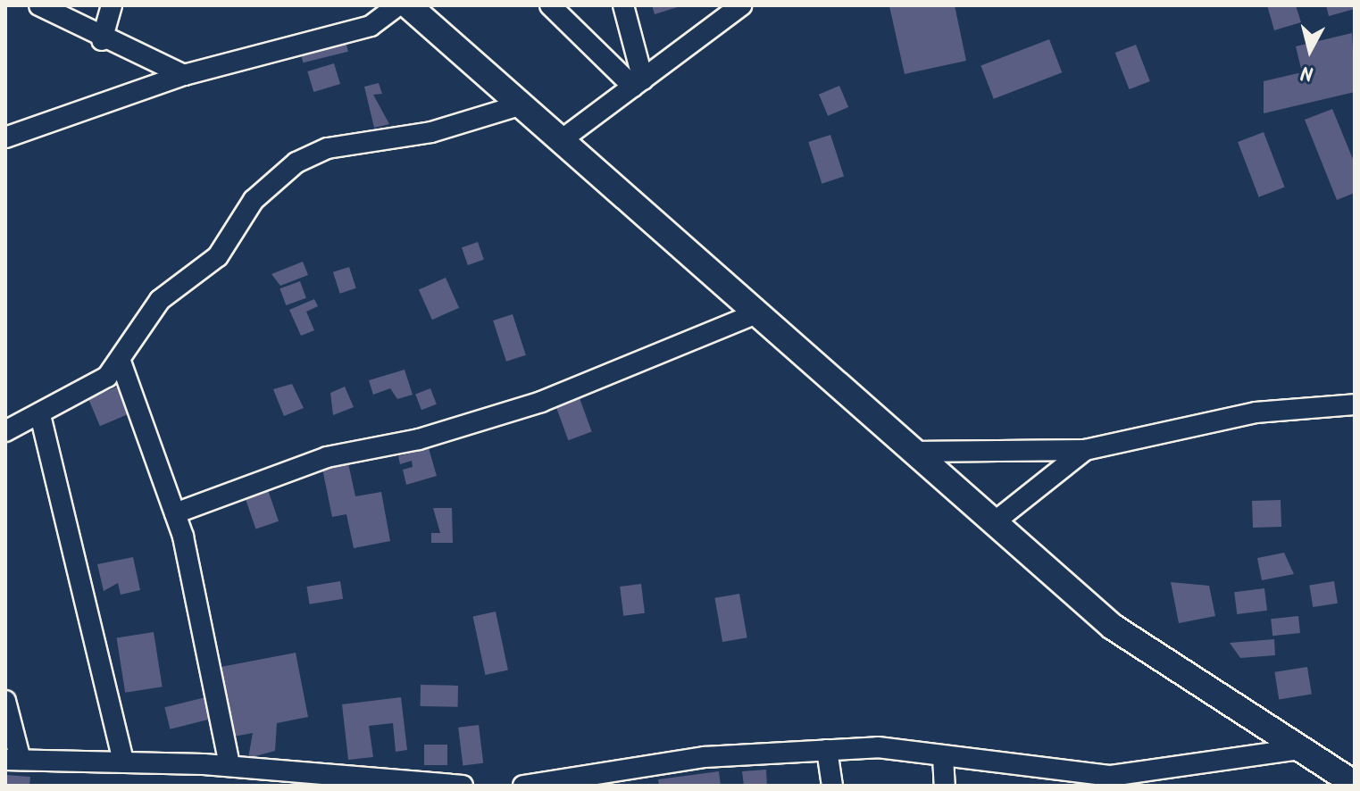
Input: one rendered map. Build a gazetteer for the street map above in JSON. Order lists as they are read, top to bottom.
{
  "north": "bottom"
}
